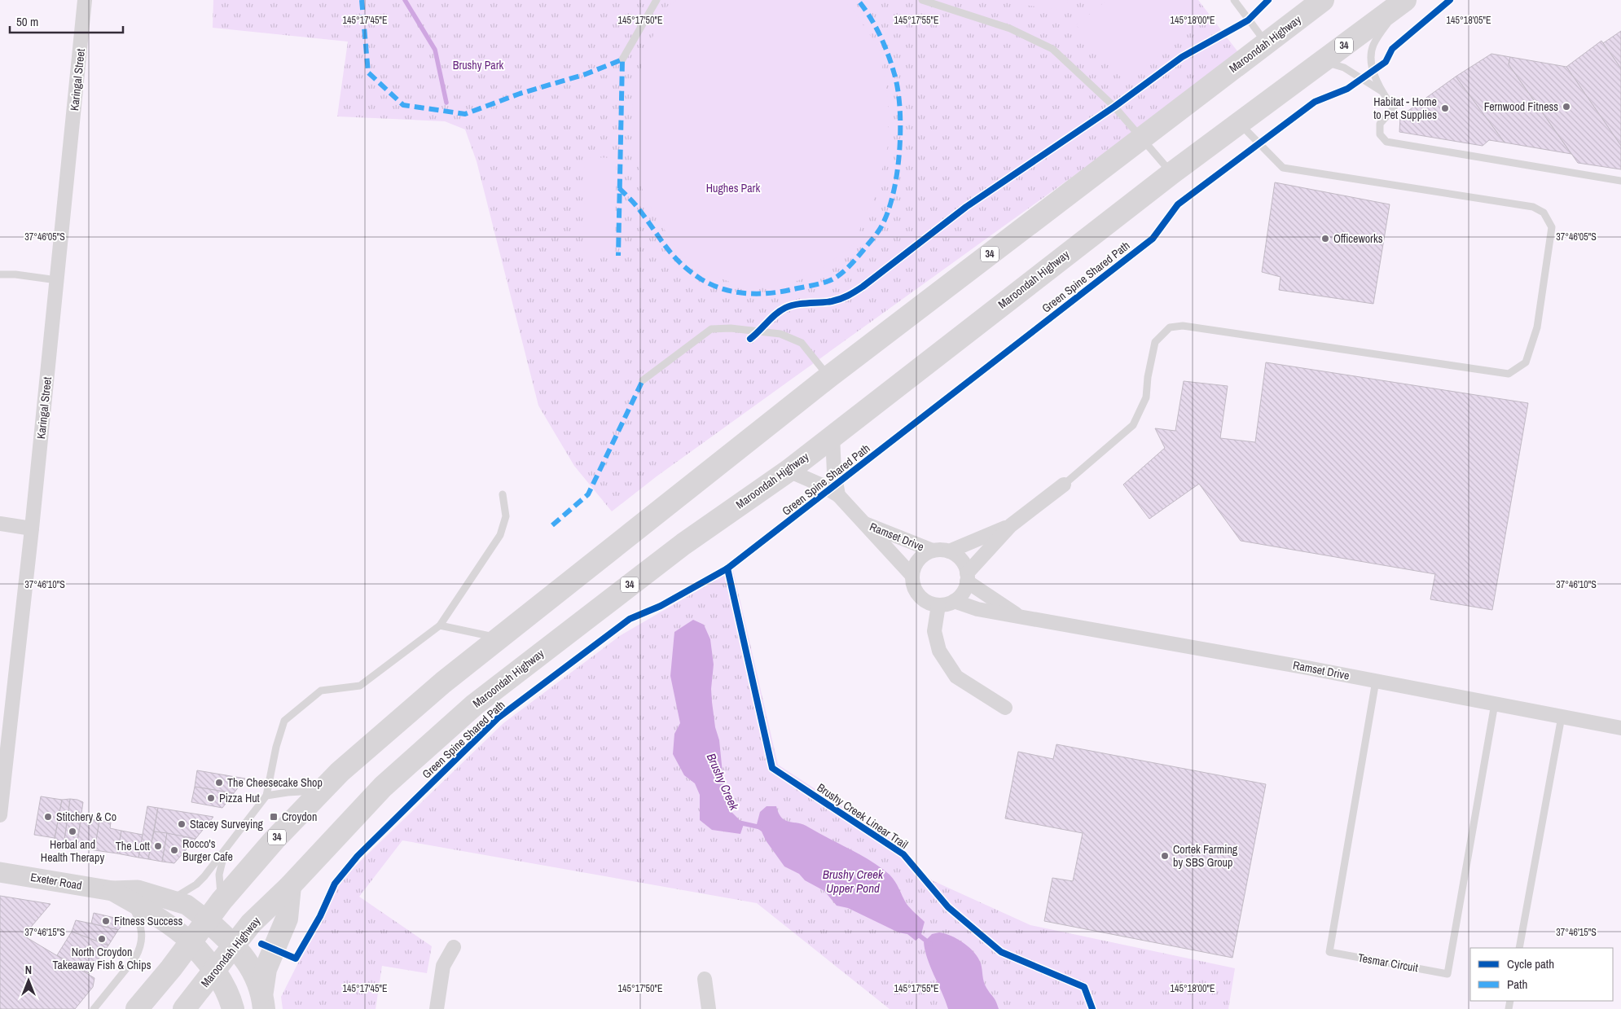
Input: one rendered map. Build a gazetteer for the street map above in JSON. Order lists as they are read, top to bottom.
{
  "streets": {
    "main road": ["Maroondah Highway", "34", "Exeter Road"],
    "street": ["Karingal Street", "Ramset Drive"],
    "lane": ["Tesmar Circuit"],
    "cycle path": ["Green Spine Shared Path", "Brushy Creek Linear Trail"]
  },
  "crossings": [
    ["Maroondah Highway", "Ramset Drive"],
    ["Maroondah Highway", "Exeter Road"],
    ["Ramset Drive", "Tesmar Circuit"]
  ],
  "water": ["Brushy Creek", "Brushy Creek Upper Pond"],
  "parks": ["Brushy Park", "Hughes Park"],
  "places": {
    "other": [
      "Fernwood Fitness",
      "Habitat - Home to Pet Supplies",
      "Officeworks",
      "The Cheesecake Shop",
      "Pizza Hut",
      "Stitchery & Co",
      "Stacey Surveying",
      "Herbal and Health Therapy",
      "The Lott",
      "Rocco's Burger Cafe",
      "Cortek Farming by SBS Group",
      "Fitness Success",
      "North Croydon Takeaway Fish & Chips"
    ],
    "transit": ["Croydon"]
  },
  "legend": ["Cycle path", "Path"],
  "scale_bar": "50 m",
  "north": "top",
  "coordinates": [
    "145°17'45\"E",
    "145°17'50\"E",
    "145°17'55\"E",
    "145°18'00\"E",
    "145°18'05\"E",
    "37°46'05\"S",
    "37°46'10\"S",
    "37°46'15\"S"
  ]
}
